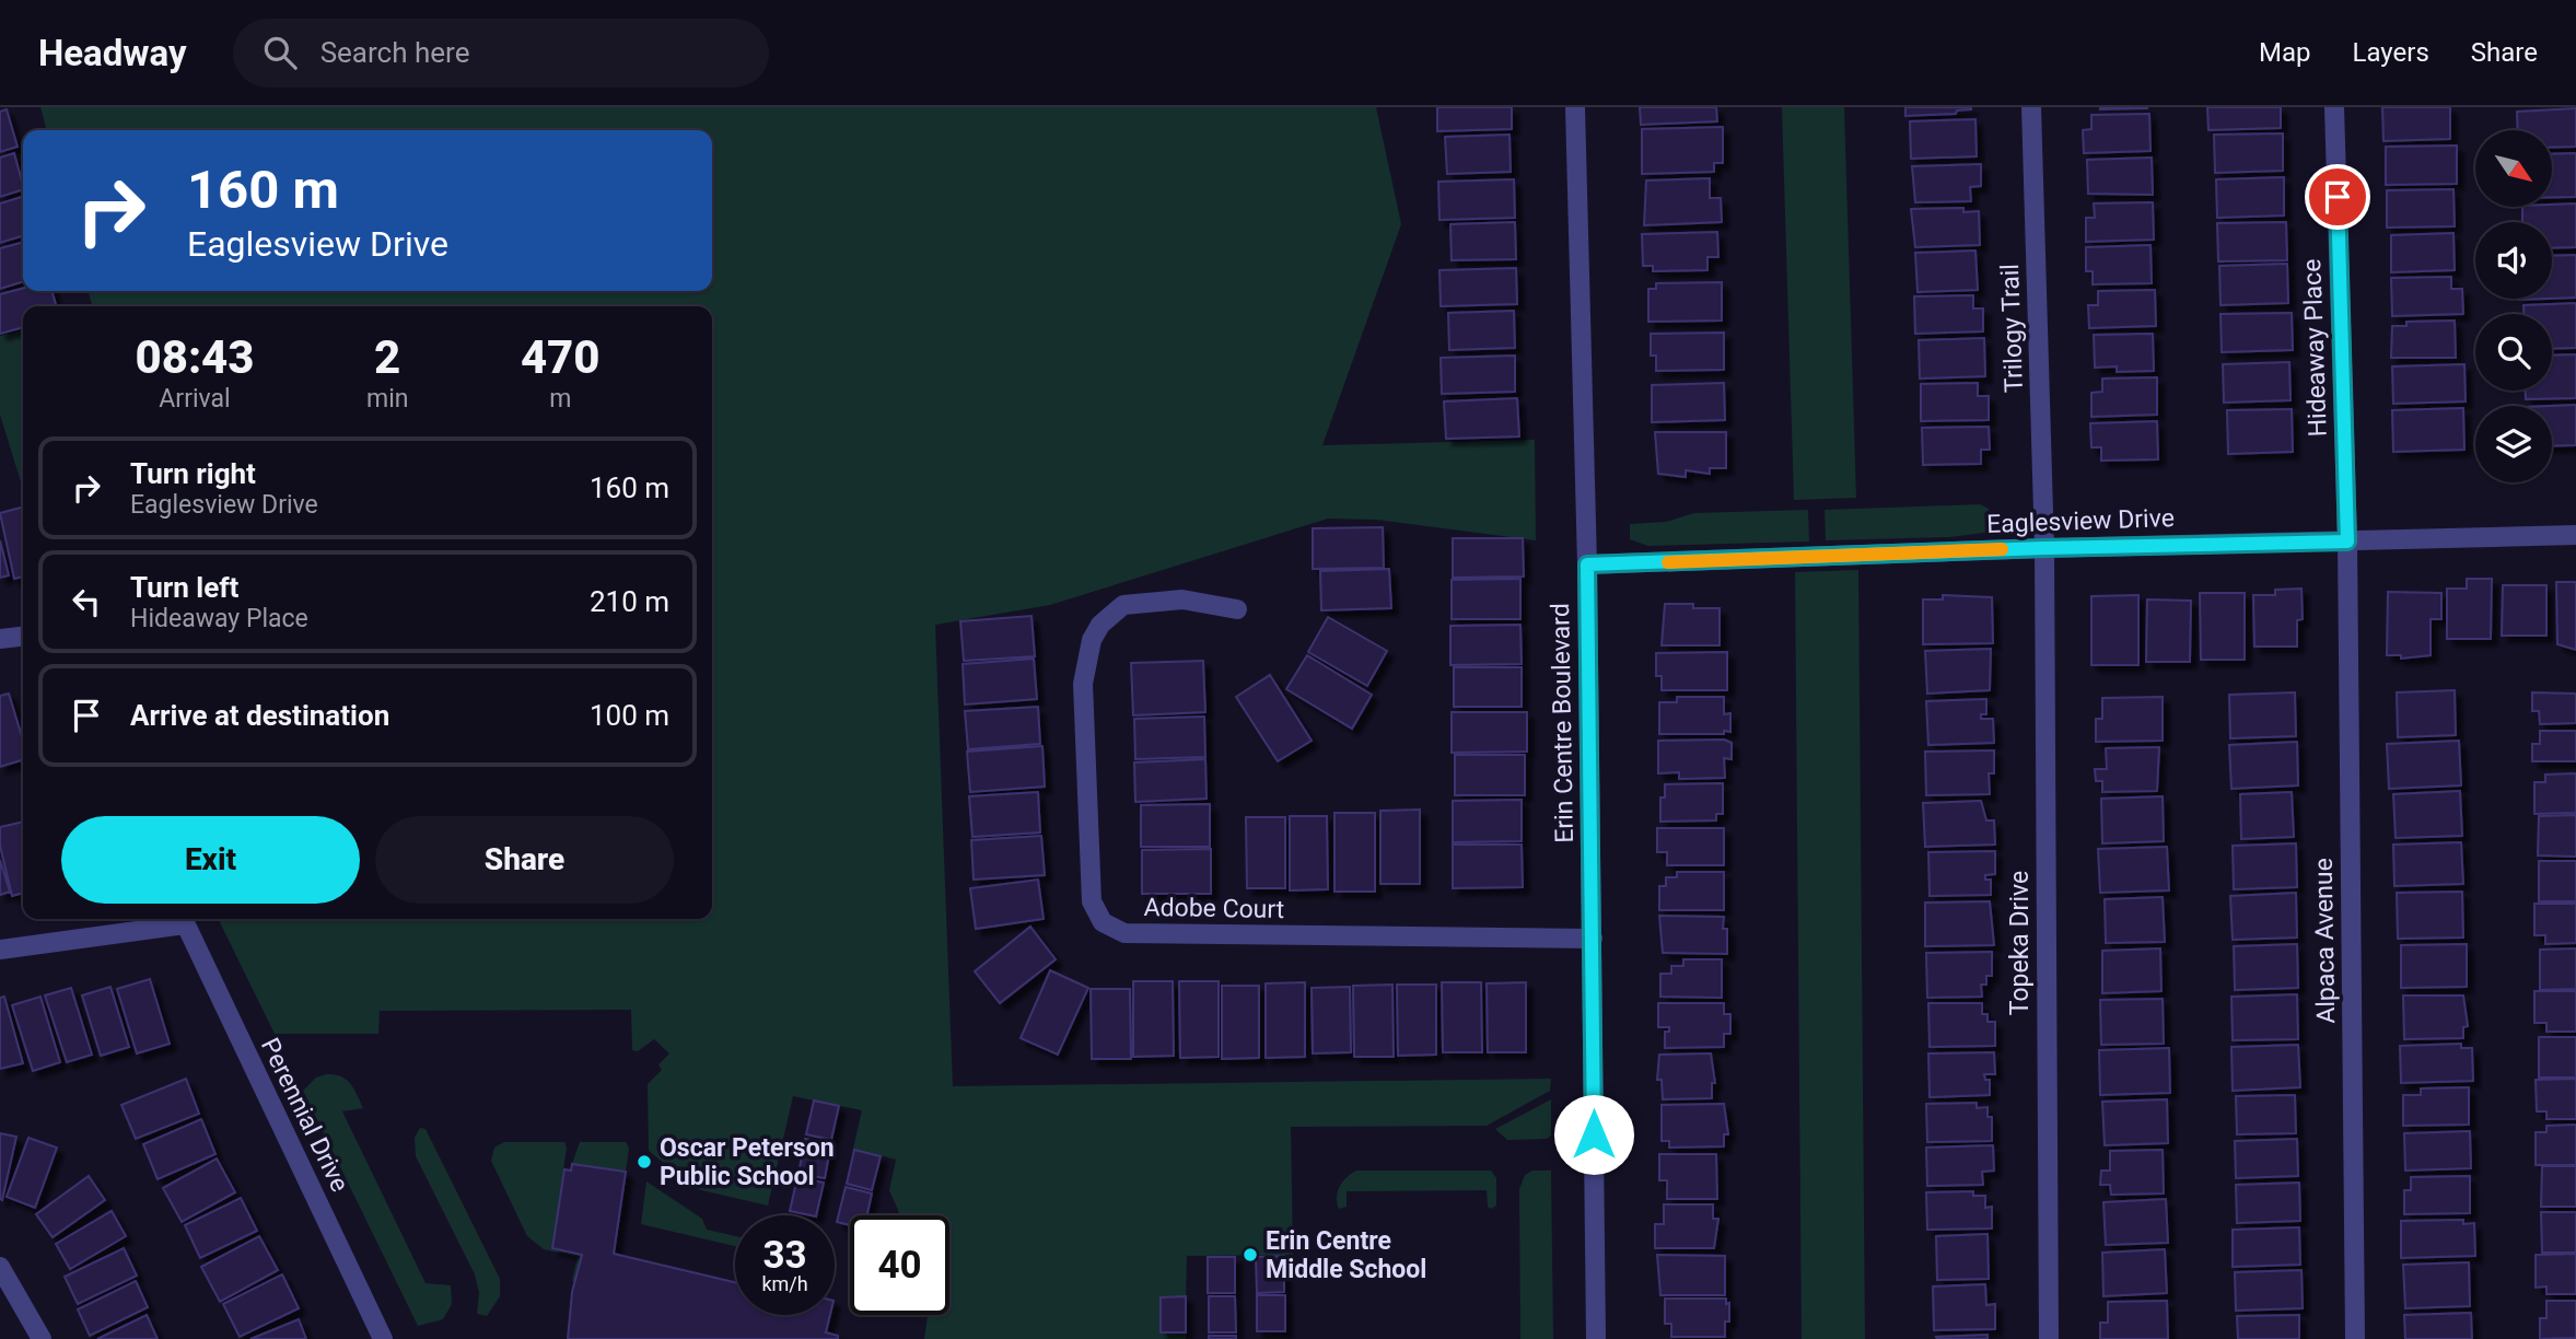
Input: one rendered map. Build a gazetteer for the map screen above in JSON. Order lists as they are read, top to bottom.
{
  "streets": {
    "street": [
      "Trilogy Trail",
      "Hideaway Place",
      "Eaglesview Drive",
      "Erin Centre Boulevard",
      "Adobe Court",
      "Alpaca Avenue",
      "Topeka Drive",
      "Perennial Drive"
    ]
  },
  "crossings": [
    ["Trilogy Trail", "Eaglesview Drive"],
    ["Trilogy Trail", "Topeka Drive"],
    ["Hideaway Place", "Eaglesview Drive"],
    ["Hideaway Place", "Alpaca Avenue"],
    ["Eaglesview Drive", "Erin Centre Boulevard"],
    ["Eaglesview Drive", "Alpaca Avenue"],
    ["Eaglesview Drive", "Topeka Drive"],
    ["Erin Centre Boulevard", "Adobe Court"]
  ],
  "places": ["Oscar Peterson Public School", "Erin Centre Middle School"],
  "north": "bottom right",
  "page": {
    "header": "Headway",
    "search": "Search here",
    "nav": ["Map", "Layers", "Share"],
    "turn": ["160 m", "Eaglesview Drive"],
    "eta": [
      "08:43",
      "Arrival",
      "2",
      "min",
      "470",
      "m"
    ],
    "list": [
      {
        "name": "Turn right",
        "note": "Eaglesview Drive",
        "value": "160 m"
      },
      {
        "name": "Turn left",
        "note": "Hideaway Place",
        "value": "210 m"
      },
      {
        "name": "Arrive at destination",
        "value": "100 m"
      }
    ],
    "buttons": ["Exit", "Share"],
    "speed": "33 km/h",
    "limit": "40"
  }
}
